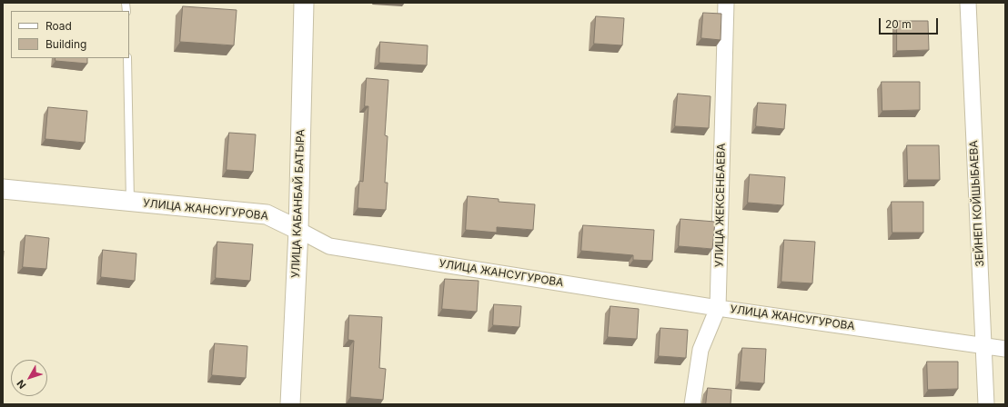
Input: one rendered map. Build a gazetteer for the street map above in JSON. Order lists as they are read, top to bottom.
{
  "streets": {
    "street": [
      "УЛИЦА КАБАНБАЙ БАТЫРА",
      "ЗЕЙНЕП КОЙШЫБАЕВА",
      "УЛИЦА ЖЕКСЕНБАЕВА",
      "УЛИЦА ЖАНСУГУРОВА"
    ]
  },
  "crossings": [
    ["УЛИЦА КАБАНБАЙ БАТЫРА", "УЛИЦА ЖАНСУГУРОВА"],
    ["ЗЕЙНЕП КОЙШЫБАЕВА", "УЛИЦА ЖАНСУГУРОВА"],
    ["УЛИЦА ЖЕКСЕНБАЕВА", "УЛИЦА ЖАНСУГУРОВА"]
  ],
  "legend": ["Road", "Building"],
  "scale_bar": "20 m",
  "north": "bottom left"
}
